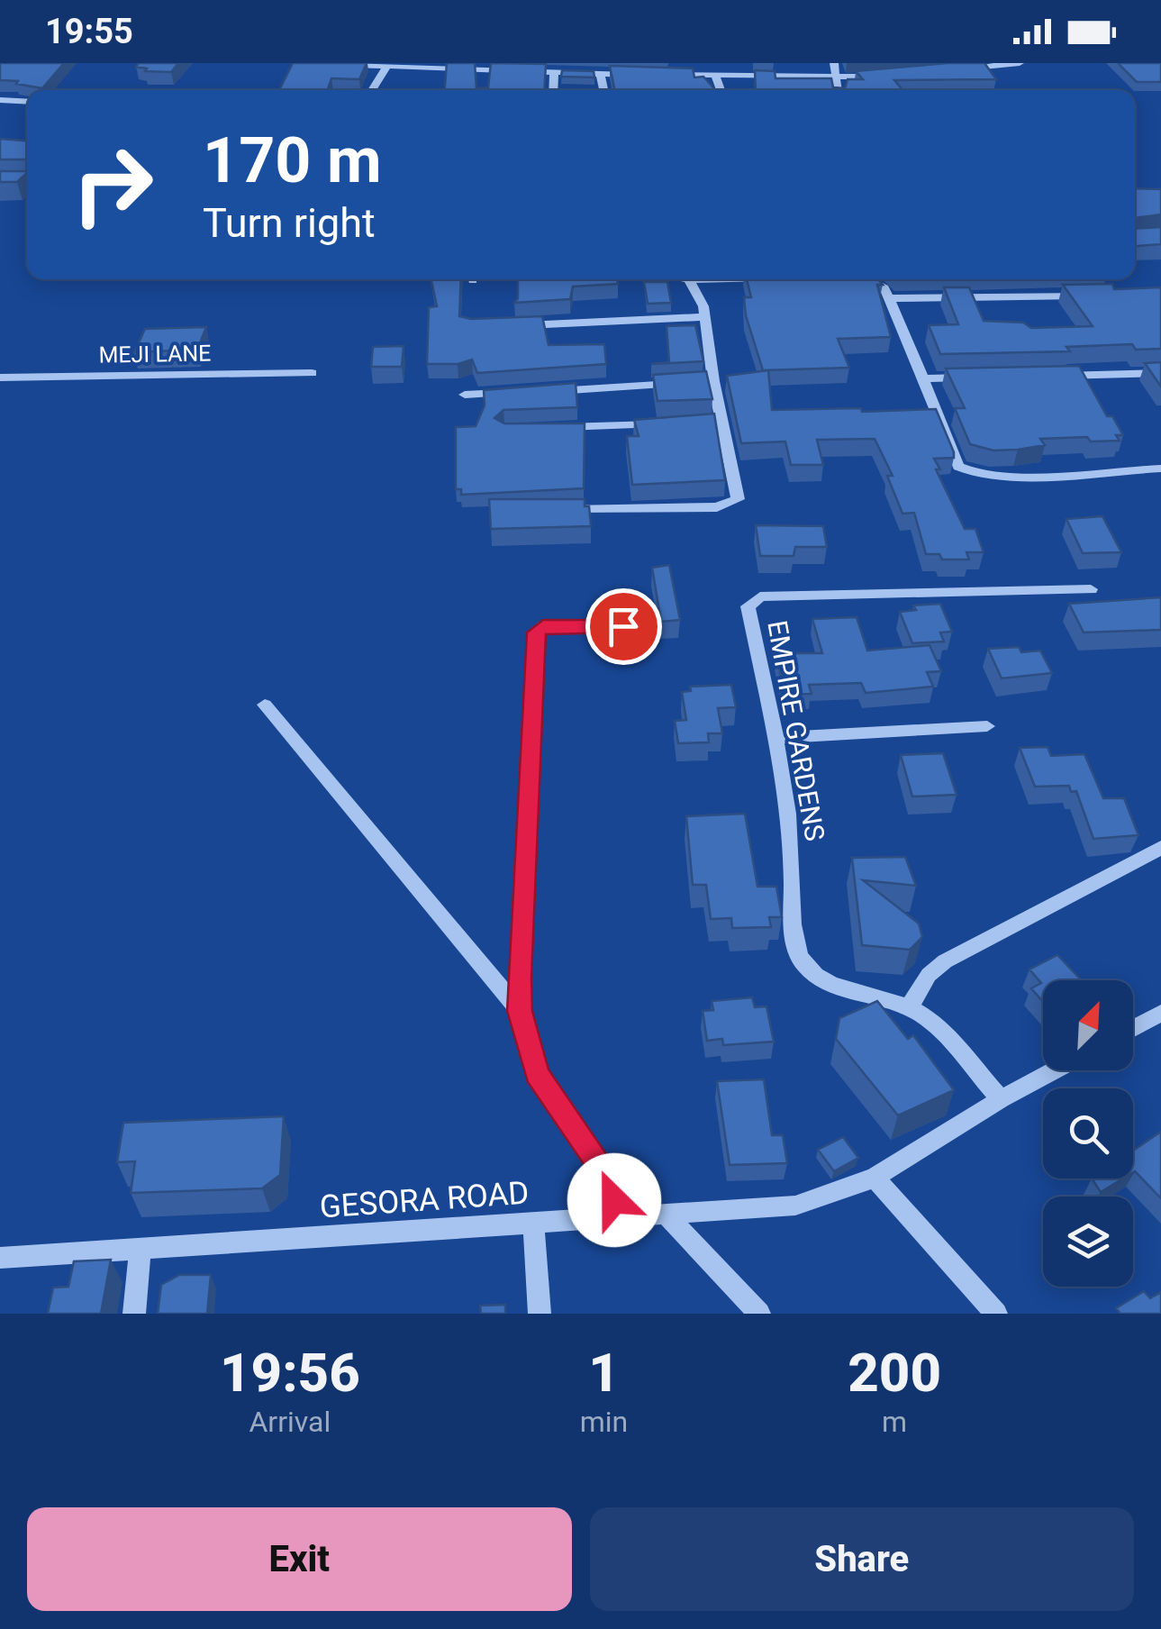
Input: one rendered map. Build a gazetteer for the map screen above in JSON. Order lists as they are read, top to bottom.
{
  "streets": {
    "street": ["MEJI LANE", "EMPIRE GARDENS", "GESORA ROAD"]
  },
  "crossings": [
    ["EMPIRE GARDENS", "GESORA ROAD"]
  ],
  "north": "top right",
  "page": {
    "status": "19:55",
    "turn": ["170 m", "Turn right"],
    "eta": [
      "19:56",
      "Arrival",
      "1",
      "min",
      "200",
      "m"
    ],
    "buttons": ["Exit", "Share"]
  }
}
